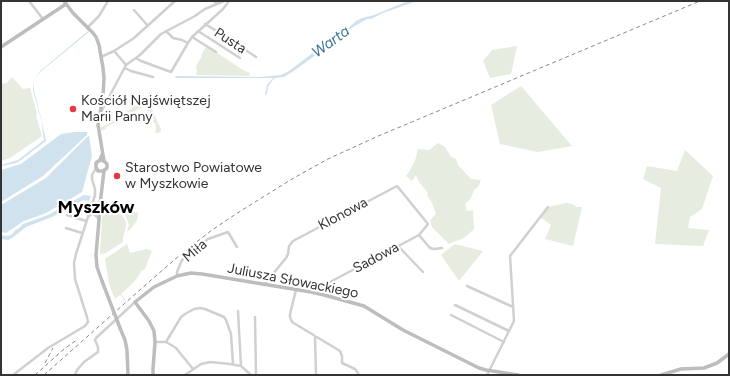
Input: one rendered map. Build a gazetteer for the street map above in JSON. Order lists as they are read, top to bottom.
{
  "streets": {
    "street": [
      "Pusta",
      "Klonowa",
      "Miła",
      "Sadowa",
      "Juliusza Słowackiego"
    ]
  },
  "crossings": [
    ["Klonowa", "Sadowa"],
    ["Klonowa", "Juliusza Słowackiego"],
    ["Miła", "Juliusza Słowackiego"],
    ["Sadowa", "Juliusza Słowackiego"]
  ],
  "districts": ["Myszków"],
  "water": ["Warta"],
  "places": ["Kościół Najświętszej Marii Panny", "Starostwo Powiatowe w Myszkowie"]
}
